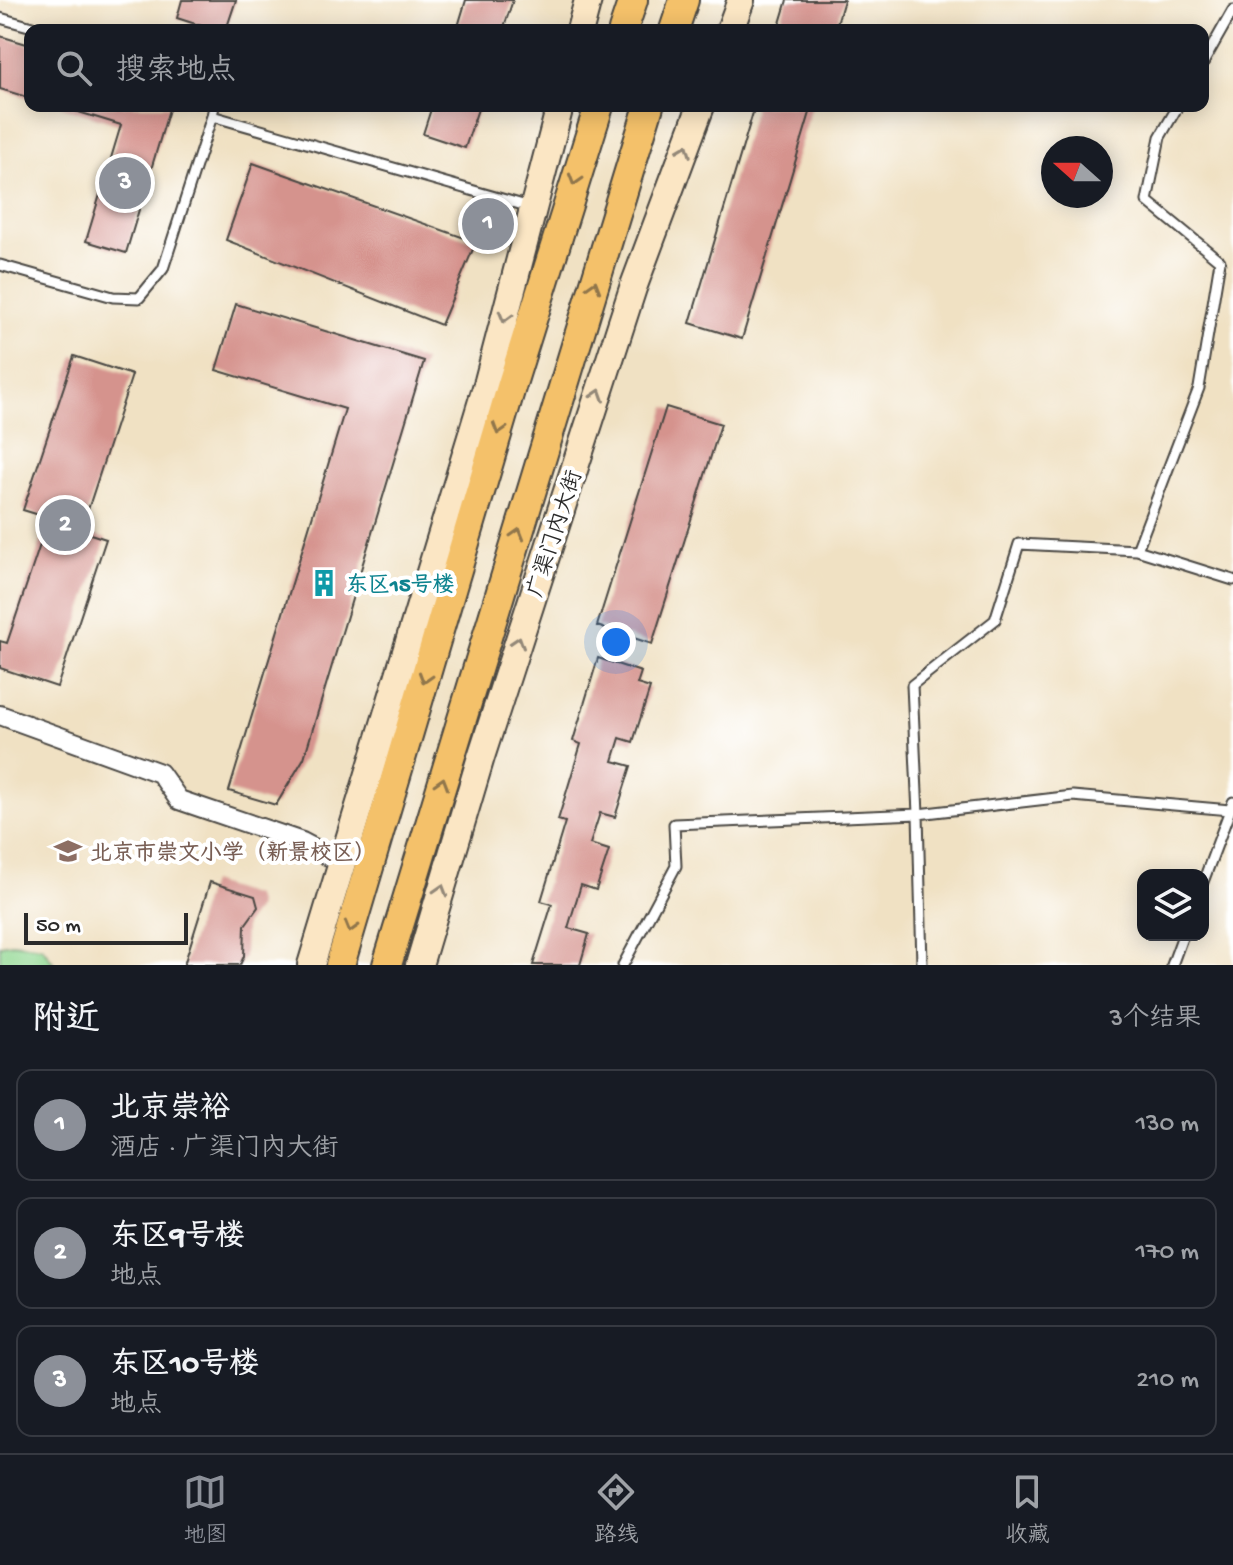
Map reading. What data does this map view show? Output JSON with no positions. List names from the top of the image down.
{
  "streets": {
    "main road": ["广渠门内大街"]
  },
  "places": {
    "building": ["东区15号楼"],
    "school or university": ["北京市崇文小学（新景校区）"]
  },
  "scale_bar": "50 m",
  "north": "left",
  "page": {
    "search": "搜索地点",
    "pins": ["3", "1", "2"],
    "scale": "50 m",
    "heading": ["附近", "3个结果"],
    "list": [
      {
        "mark": "1",
        "name": "北京崇裕",
        "note": "酒店 · 广渠门内大街",
        "value": "130 m"
      },
      {
        "mark": "2",
        "name": "东区9号楼",
        "note": "地点",
        "value": "170 m"
      },
      {
        "mark": "3",
        "name": "东区10号楼",
        "note": "地点",
        "value": "210 m"
      }
    ],
    "nav": ["地图", "路线", "收藏"]
  }
}
